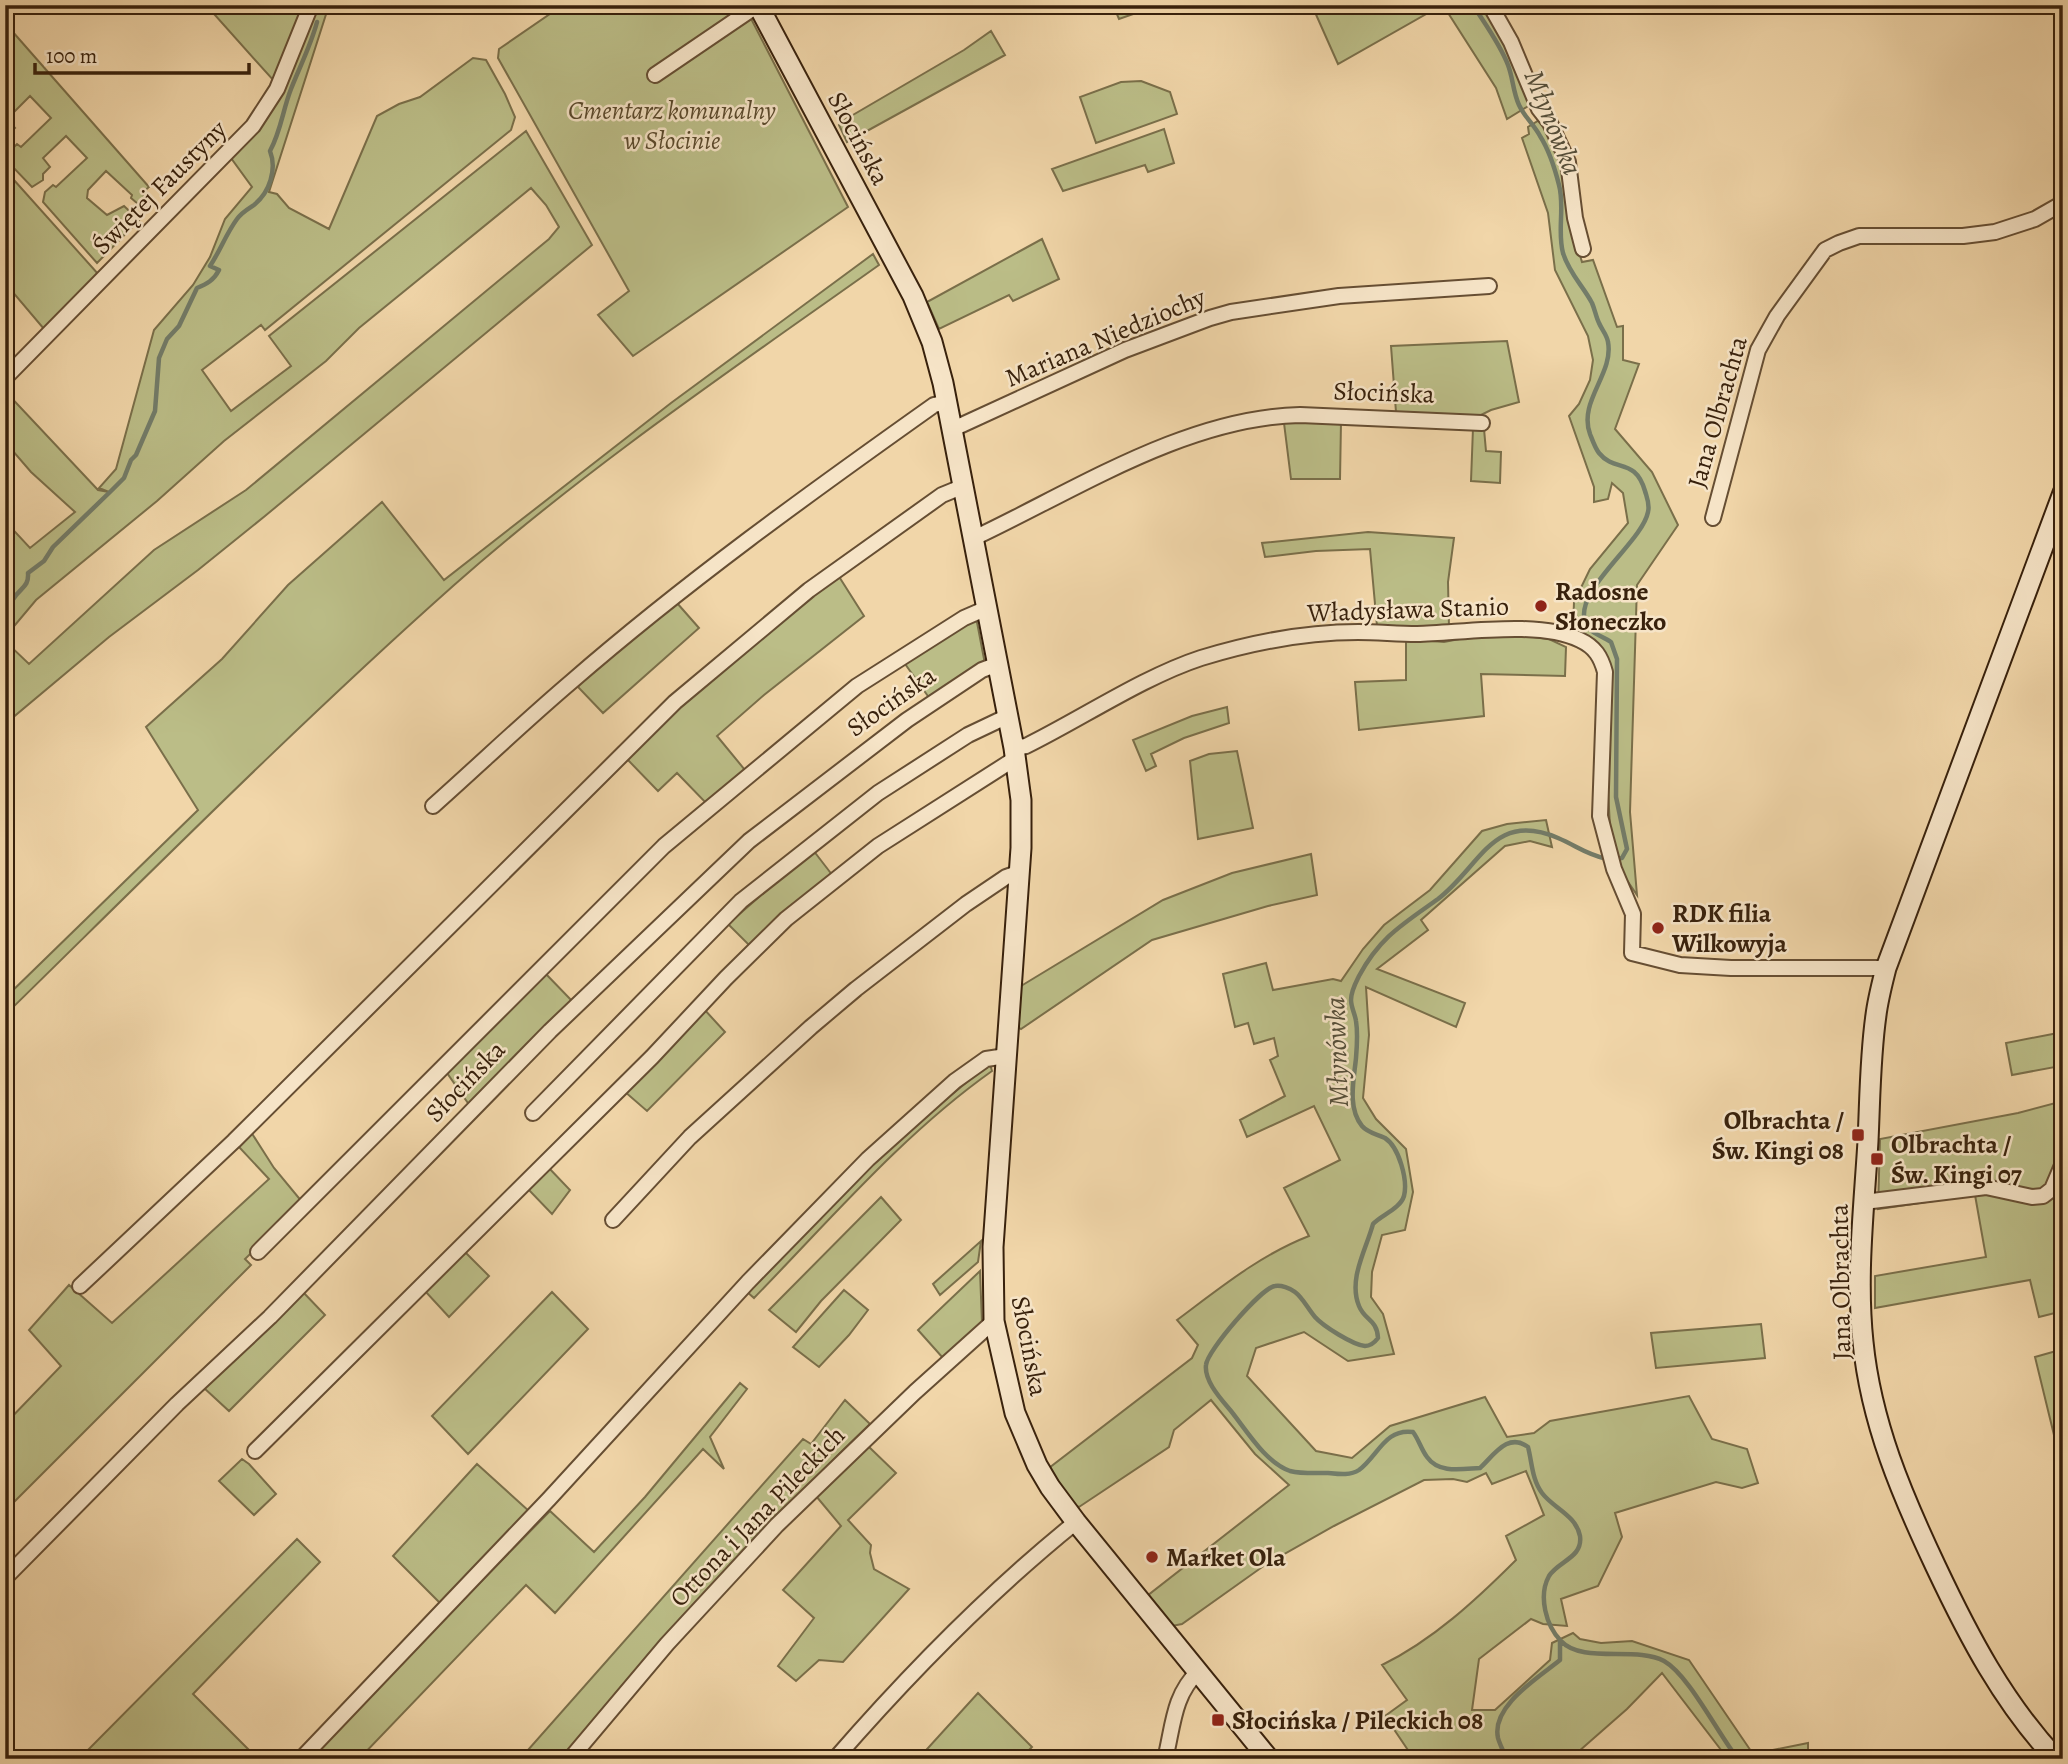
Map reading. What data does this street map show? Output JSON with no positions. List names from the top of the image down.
{
  "streets": {
    "street": [
      "Słocińska",
      "Świętej Faustyny",
      "Mariana Niedziochy",
      "Jana Olbrachta",
      "Władysława Stanio",
      "Ottona i Jana Pileckich"
    ]
  },
  "crossings": [
    ["Słocińska", "Mariana Niedziochy"],
    ["Słocińska", "Władysława Stanio"],
    ["Słocińska", "Ottona i Jana Pileckich"],
    ["Jana Olbrachta", "Władysława Stanio"]
  ],
  "water": ["Młynówka"],
  "parks": ["Cmentarz komunalny w Słocinie"],
  "places": {
    "other": ["Radosne Słoneczko", "RDK filia Wilkowyja", "Market Ola"],
    "transit": ["Olbrachta / Św. Kingi 08", "Olbrachta / Św. Kingi 07", "Słocińska / Pileckich 08"]
  },
  "scale_bar": "100 m"
}
